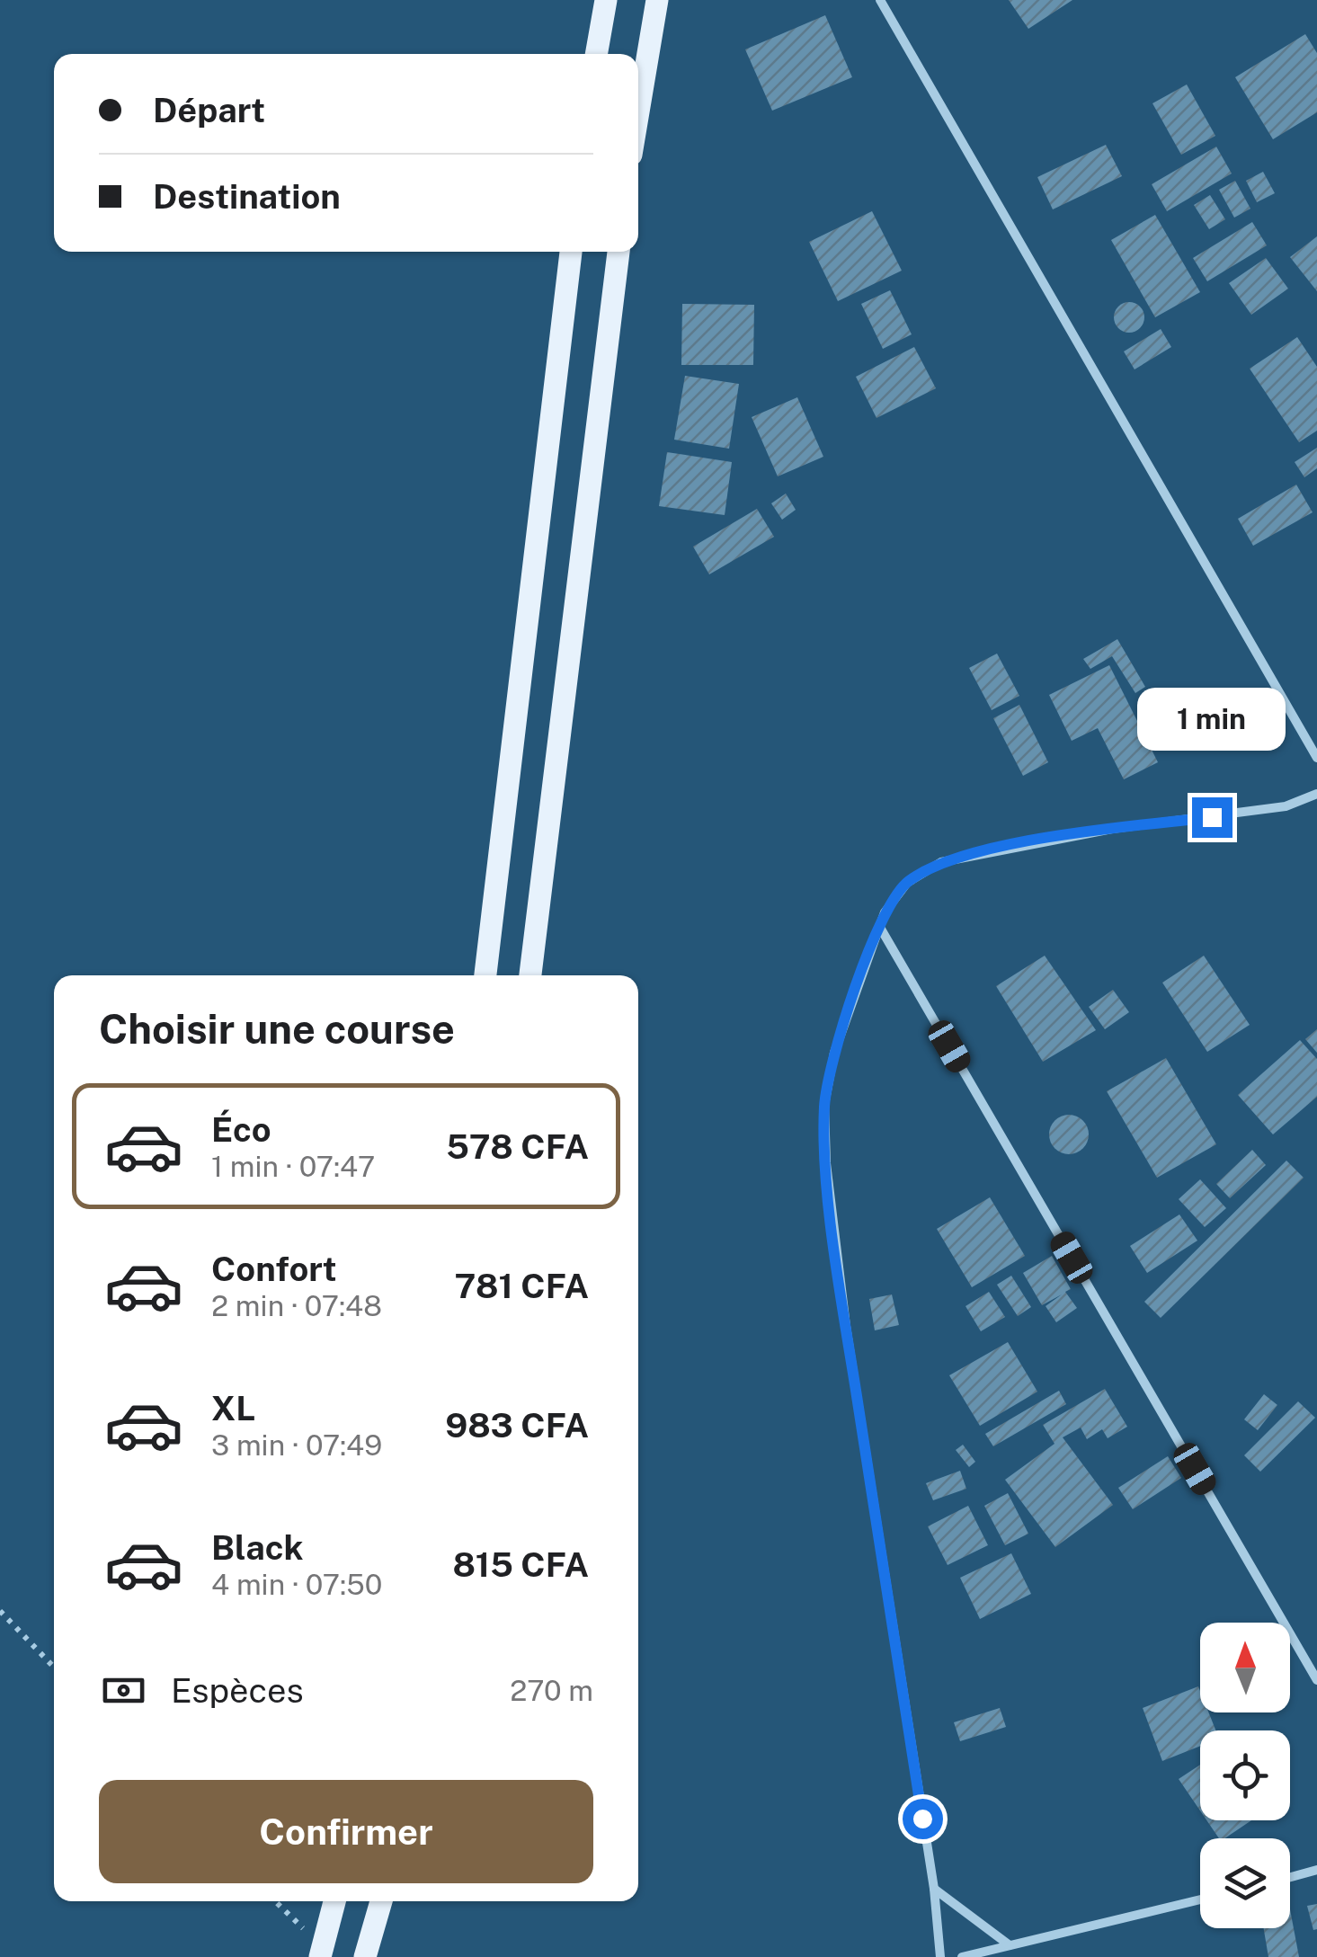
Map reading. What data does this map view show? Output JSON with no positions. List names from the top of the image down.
{
  "north": "top",
  "page": {
    "banner": ["Départ", "Destination"],
    "bubble": "1 min",
    "heading": "Choisir une course",
    "list": [
      {
        "name": "Éco",
        "note": "1 min · 07:47",
        "value": "578 CFA"
      },
      {
        "name": "Confort",
        "note": "2 min · 07:48",
        "value": "781 CFA"
      },
      {
        "name": "XL",
        "note": "3 min · 07:49",
        "value": "983 CFA"
      },
      {
        "name": "Black",
        "note": "4 min · 07:50",
        "value": "815 CFA"
      }
    ],
    "pay": ["Espèces", "270 m"],
    "buttons": "Confirmer"
  }
}
